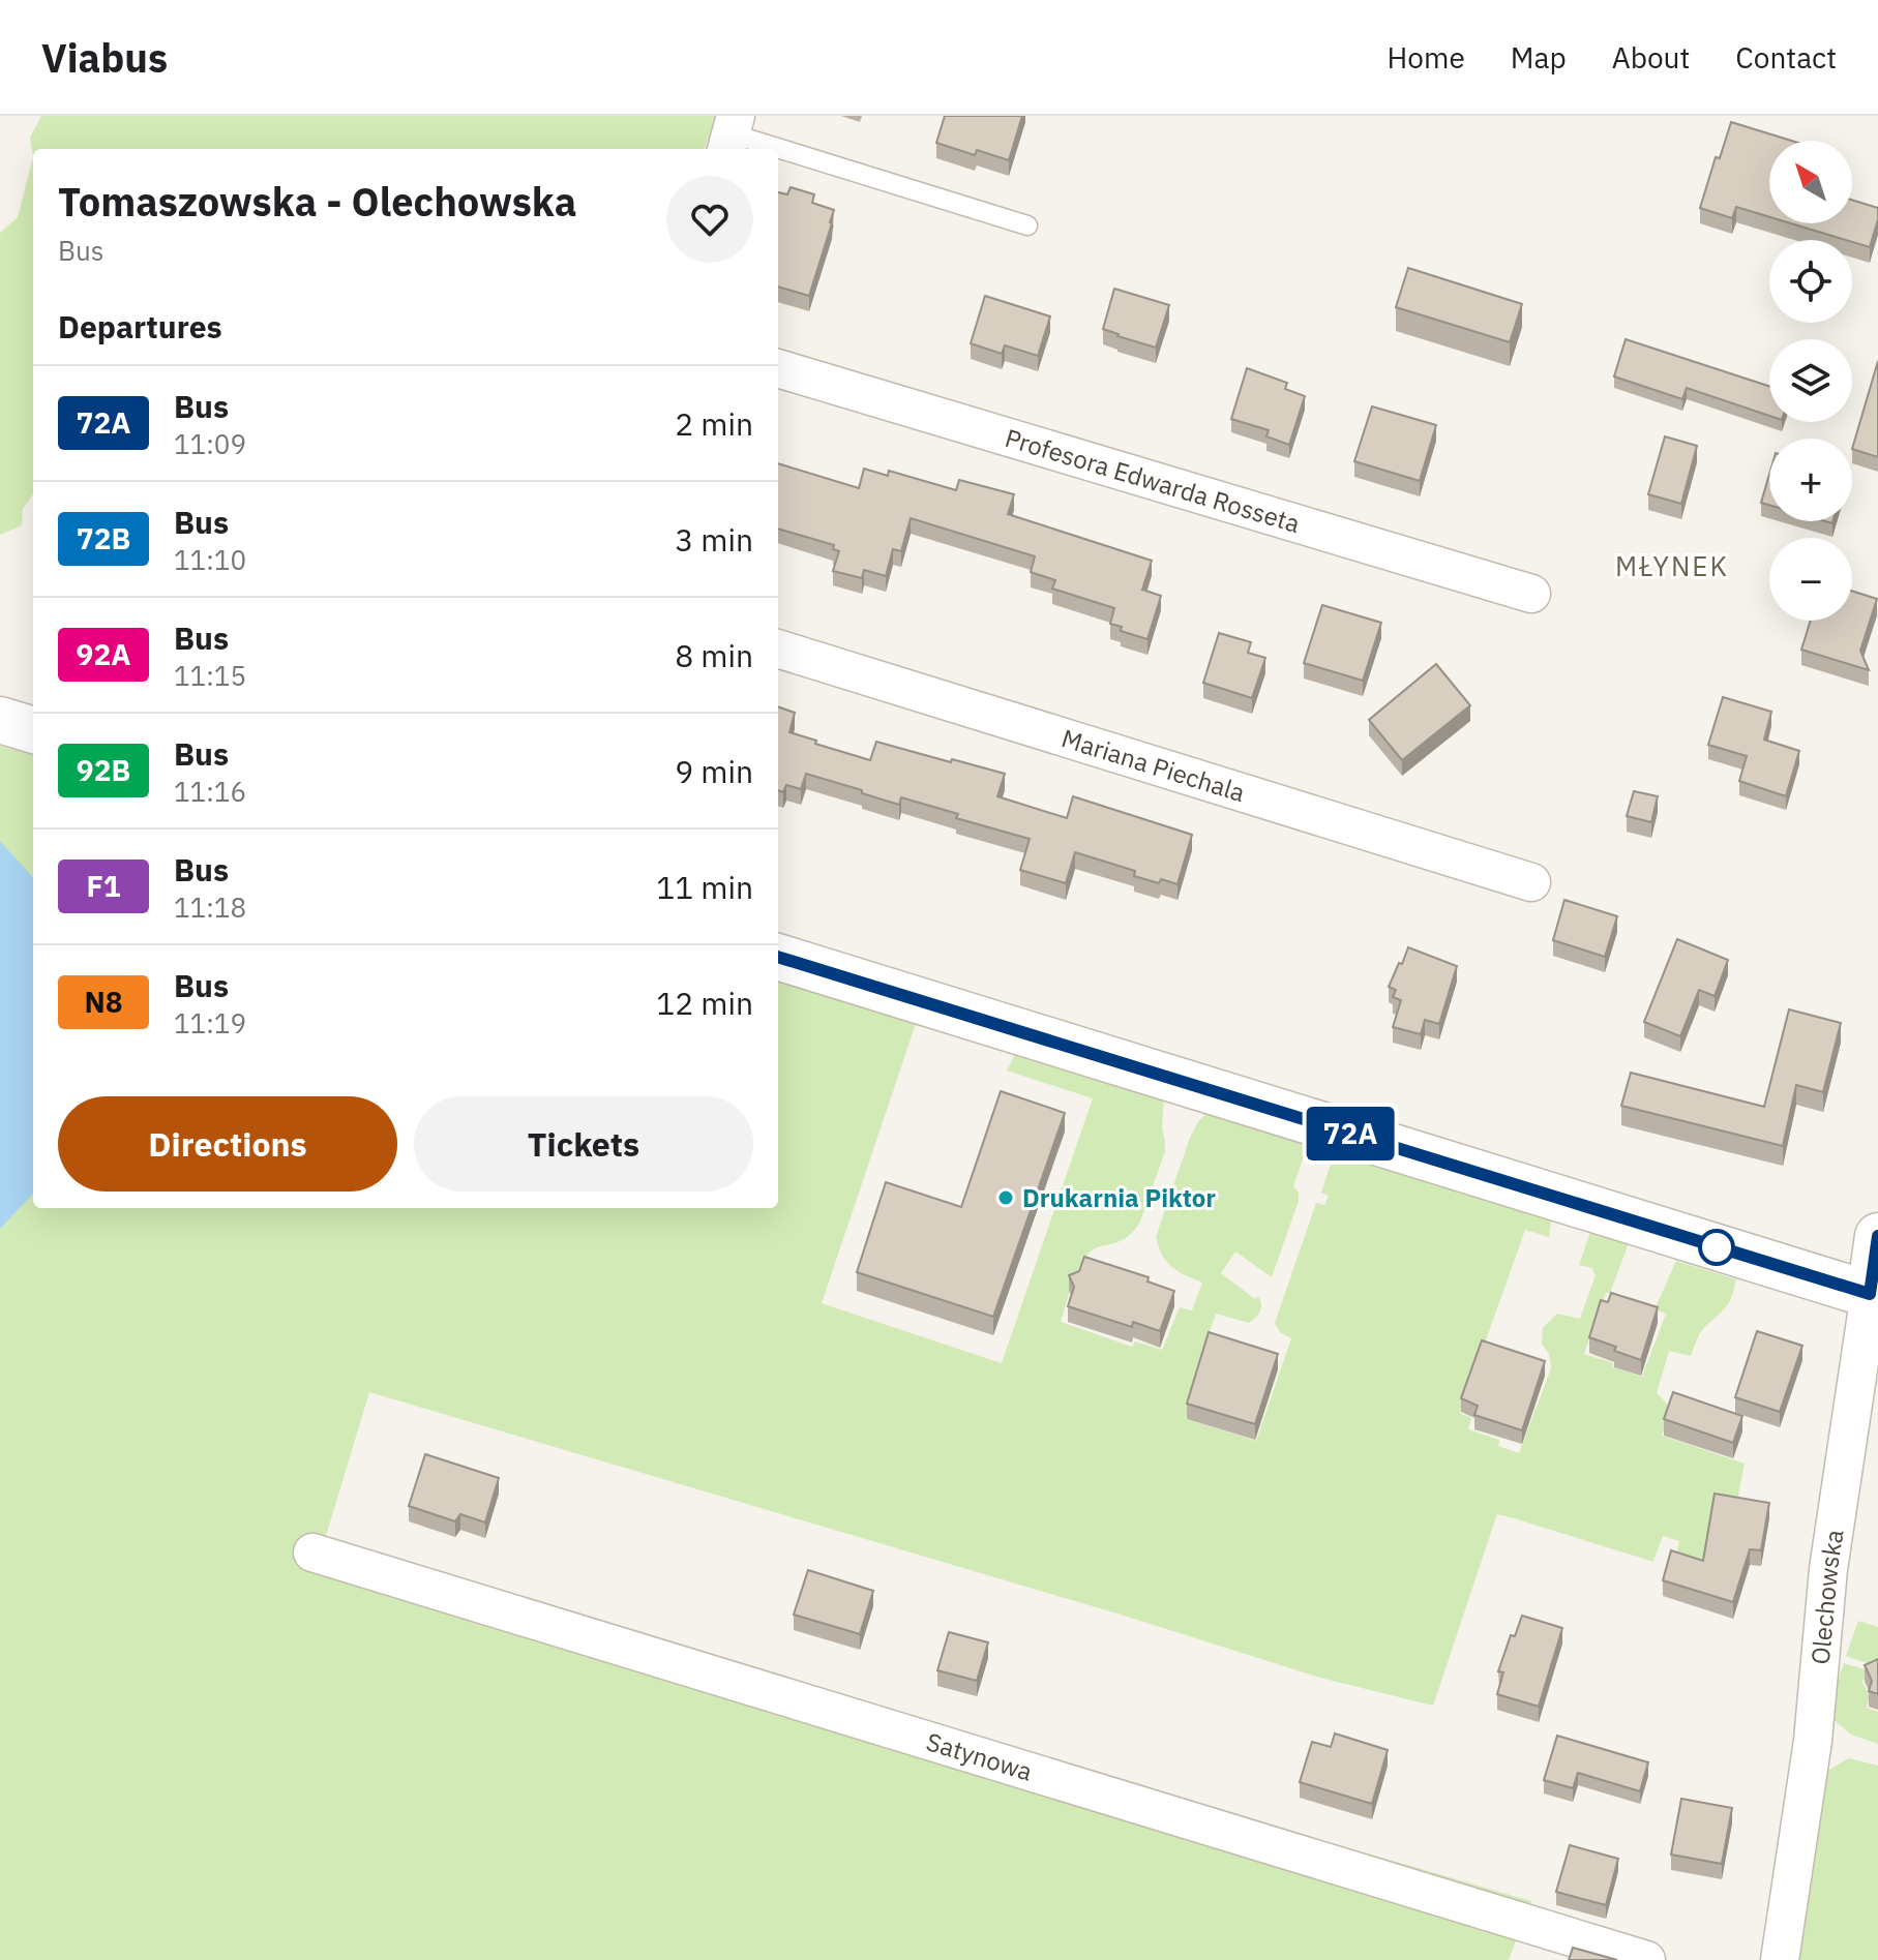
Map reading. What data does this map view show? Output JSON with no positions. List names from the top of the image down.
{
  "streets": {
    "street": [
      "Profesora Edwarda Rosseta",
      "Mariana Piechala",
      "Olechowska",
      "Satynowa"
    ]
  },
  "districts": ["MŁYNEK"],
  "places": ["Drukarnia Piktor"],
  "lines": ["bus line 72A"],
  "north": "top left",
  "page": {
    "header": "Viabus",
    "nav": [
      "Home",
      "Map",
      "About",
      "Contact"
    ],
    "on_map": "72A",
    "map_buttons": ["+", "−"],
    "heading": [
      ["Tomaszowska - Olechowska", "Bus"],
      "Departures"
    ],
    "list": [
      {
        "mark": "72A",
        "name": "Bus",
        "note": "11:09",
        "value": "2 min"
      },
      {
        "mark": "72B",
        "name": "Bus",
        "note": "11:10",
        "value": "3 min"
      },
      {
        "mark": "92A",
        "name": "Bus",
        "note": "11:15",
        "value": "8 min"
      },
      {
        "mark": "92B",
        "name": "Bus",
        "note": "11:16",
        "value": "9 min"
      },
      {
        "mark": "F1",
        "name": "Bus",
        "note": "11:18",
        "value": "11 min"
      },
      {
        "mark": "N8",
        "name": "Bus",
        "note": "11:19",
        "value": "12 min"
      }
    ],
    "buttons": ["Directions", "Tickets"]
  }
}
